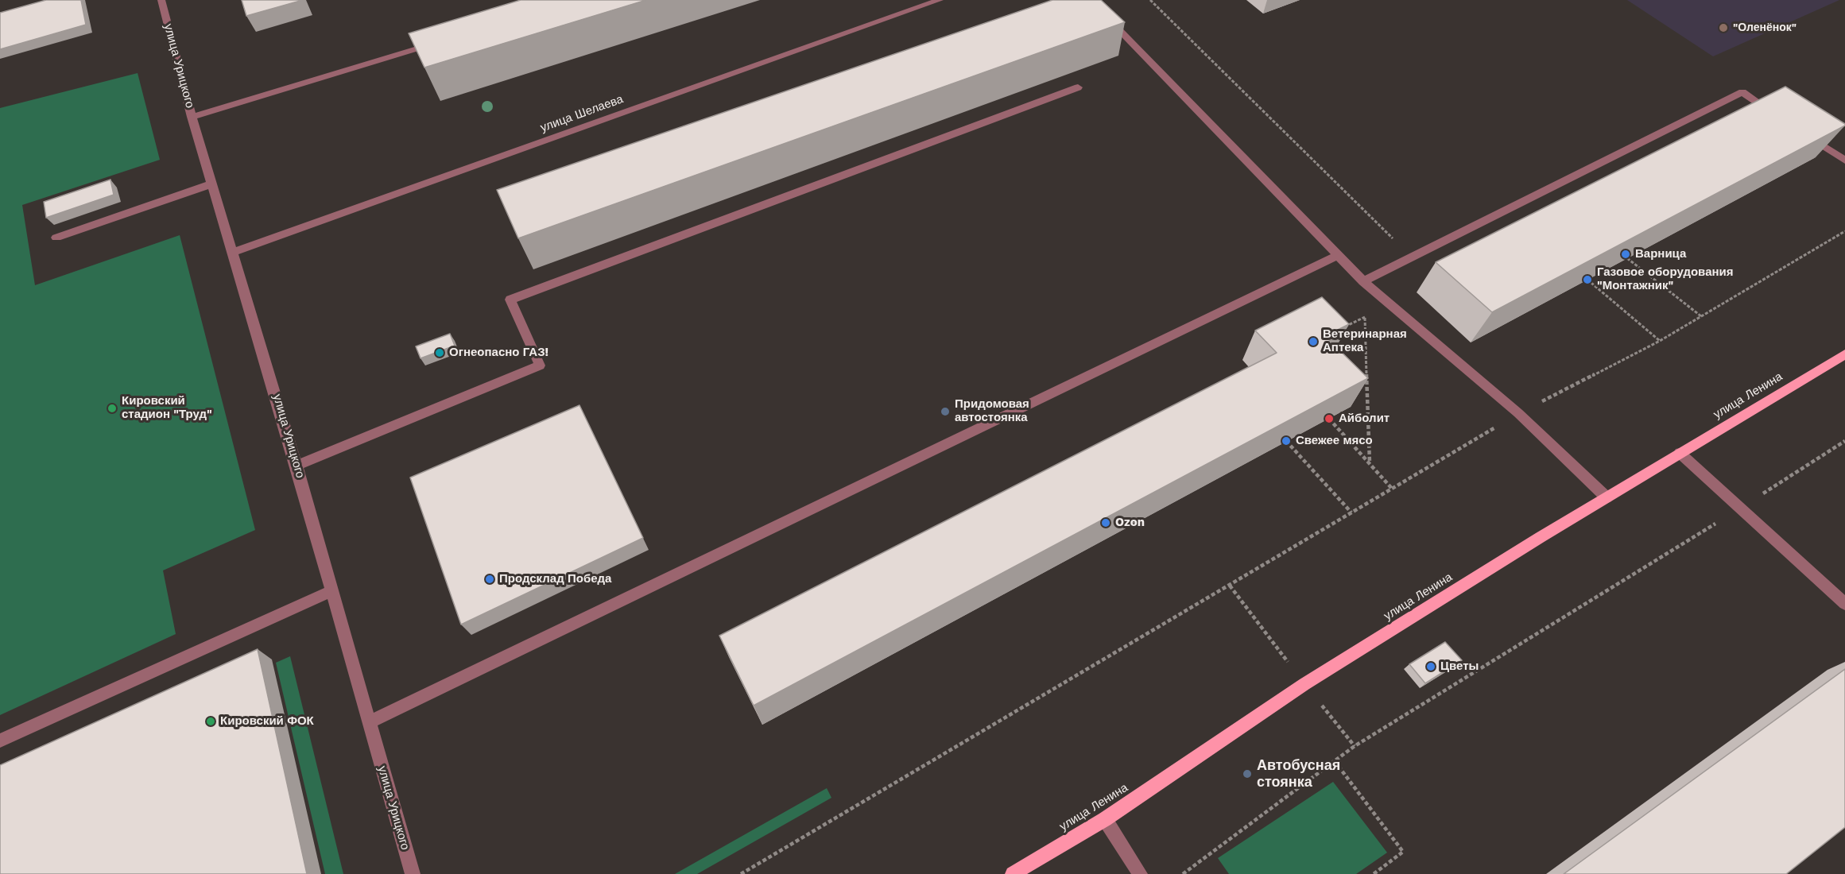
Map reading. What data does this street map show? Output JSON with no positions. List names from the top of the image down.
{
  "streets": {
    "main road": ["улица Ленина"],
    "street": ["улица Урицкого", "улица Шелаева"]
  },
  "crossings": [
    ["улица Урицкого", "улица Шелаева"]
  ],
  "places": [
    "\"Оленёнок\"",
    "Варница",
    "Газовое оборудования \"Монтажник\"",
    "Ветеринарная Аптека",
    "Огнеопасно ГАЗ!",
    "Кировский стадион \"Труд\"",
    "Придомовая автостоянка",
    "Айболит",
    "Свежее мясо",
    "Ozon",
    "Продсклад Победа",
    "Цветы",
    "Кировский ФОК",
    "Автобусная стоянка"
  ]
}
